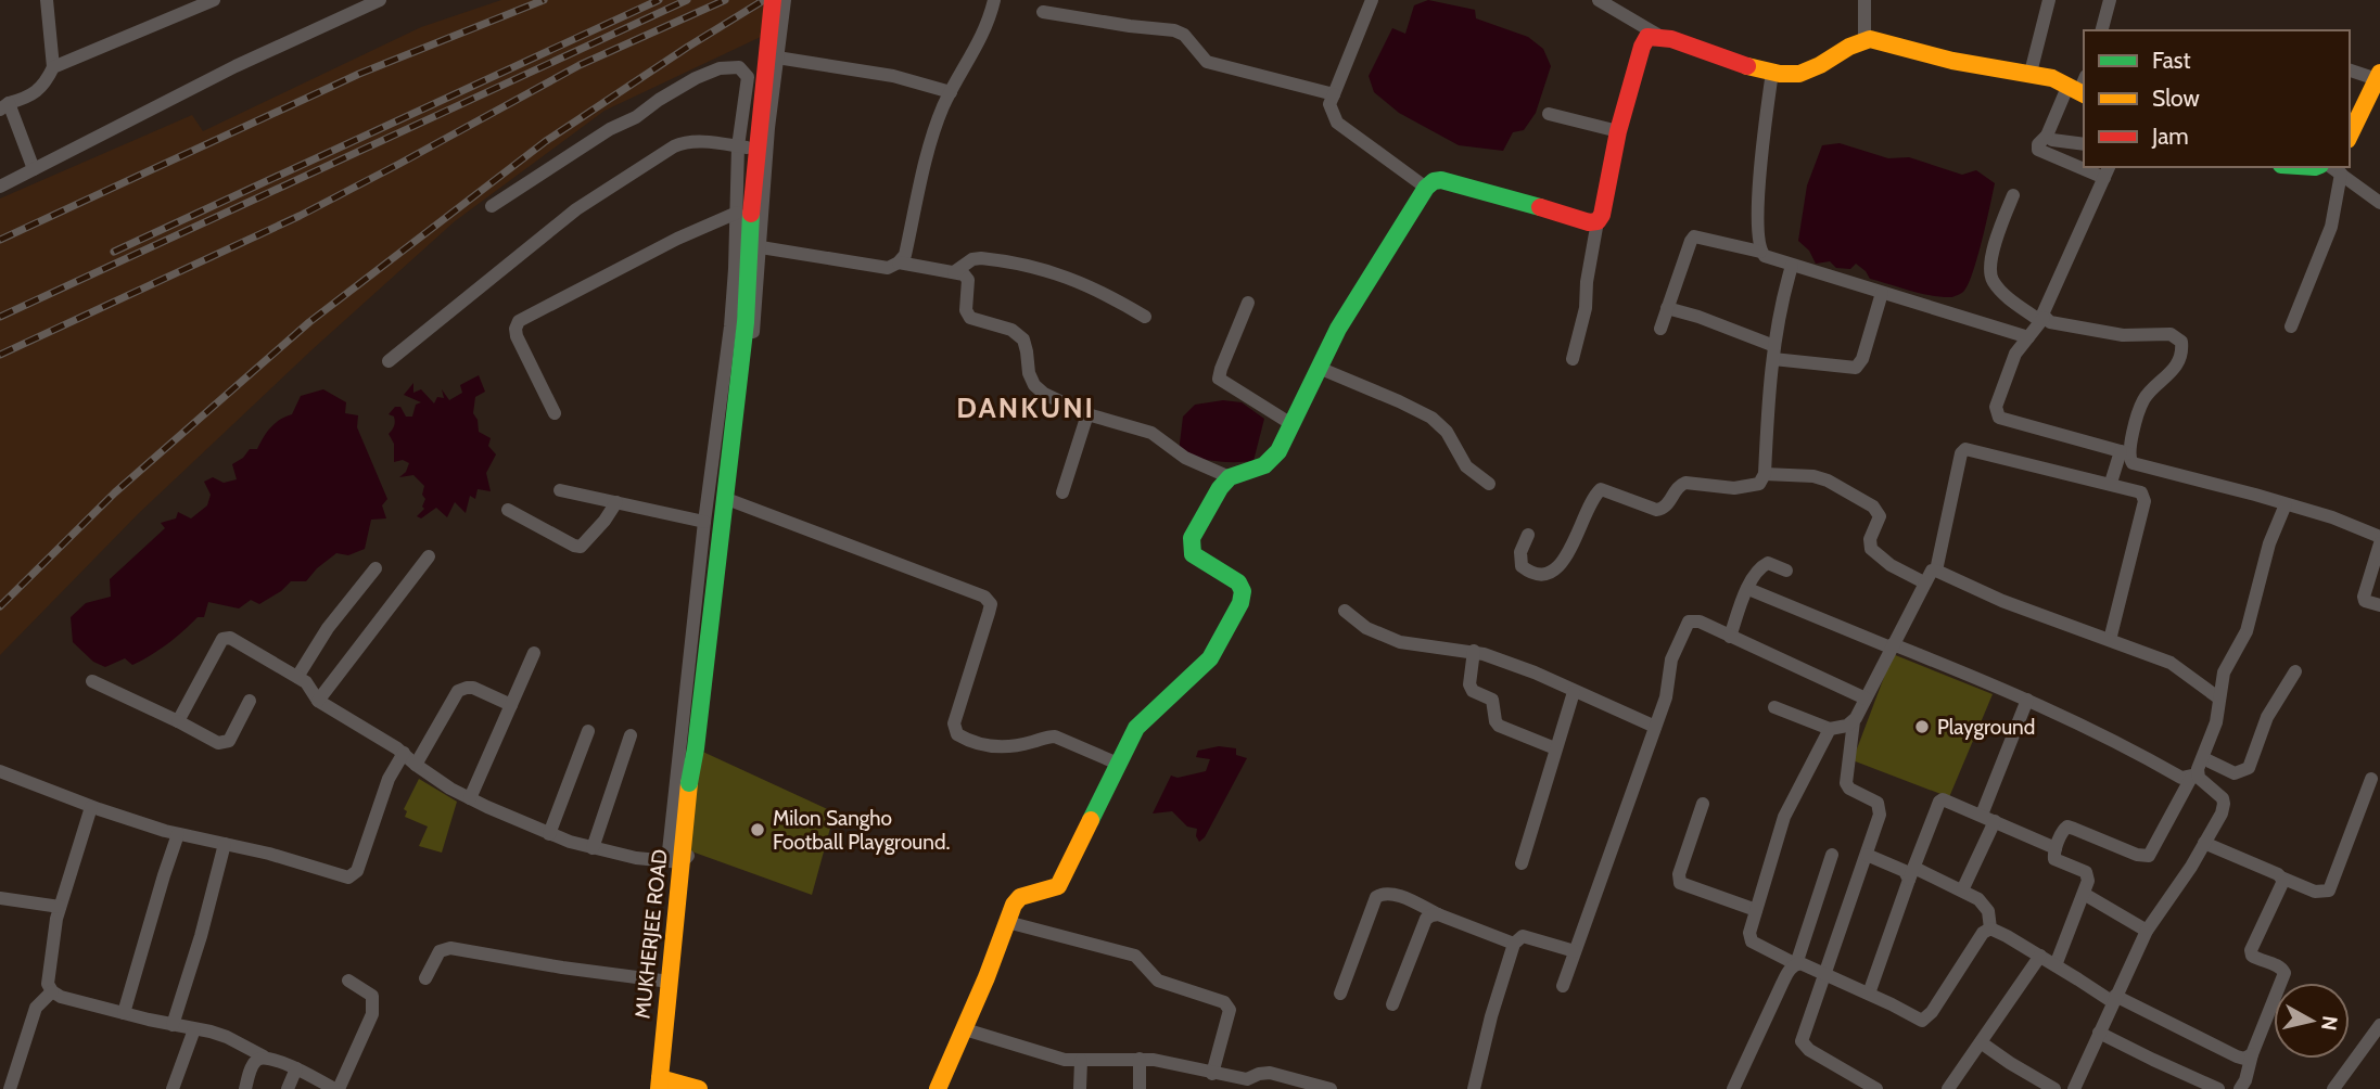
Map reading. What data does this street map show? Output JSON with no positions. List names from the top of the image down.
{
  "streets": {
    "street": ["MUKHERJEE ROAD"]
  },
  "districts": ["DANKUNI"],
  "places": ["Playground", "Milon Sangho Football Playground."],
  "legend": ["Fast", "Slow", "Jam"],
  "north": "right"
}
